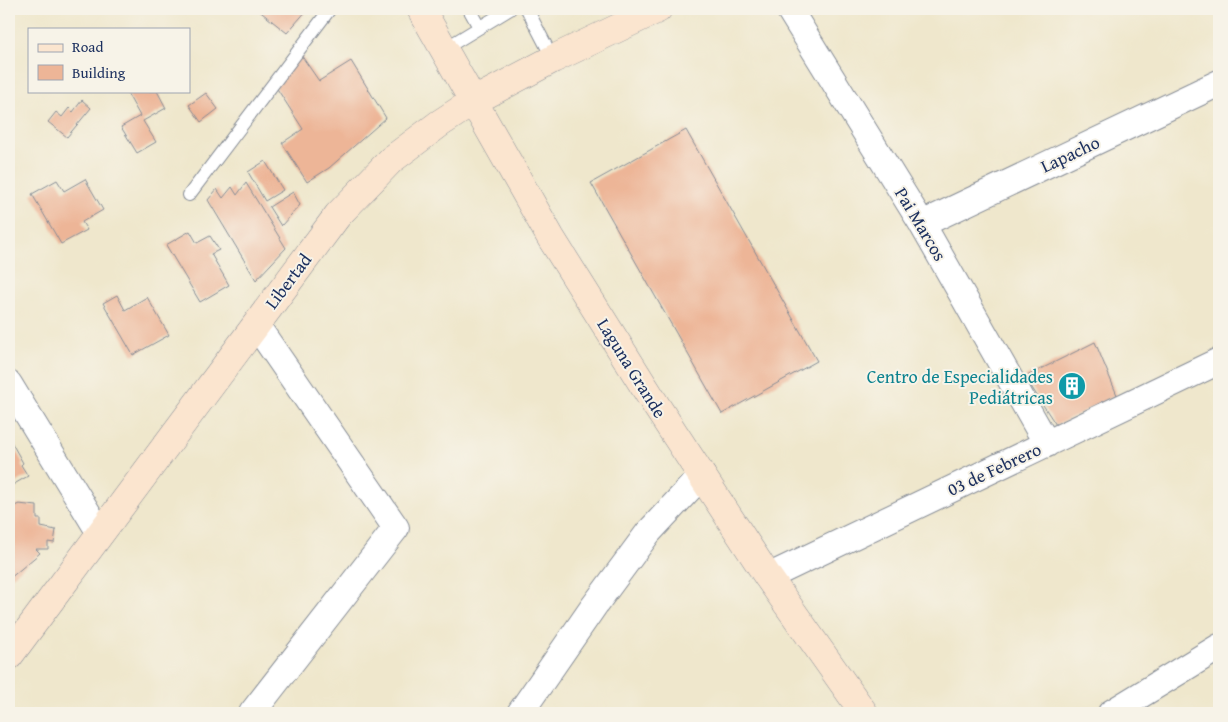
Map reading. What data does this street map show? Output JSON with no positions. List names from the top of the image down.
{
  "streets": {
    "main road": ["Libertad", "Laguna Grande"],
    "street": ["Lapacho", "Pai Marcos", "03 de Febrero"]
  },
  "crossings": [
    ["Lapacho", "Pai Marcos"],
    ["Pai Marcos", "03 de Febrero"],
    ["Libertad", "Laguna Grande"],
    ["Laguna Grande", "03 de Febrero"]
  ],
  "places": {
    "building": ["Centro de Especialidades Pediátricas"]
  },
  "legend": ["Road", "Building"]
}
